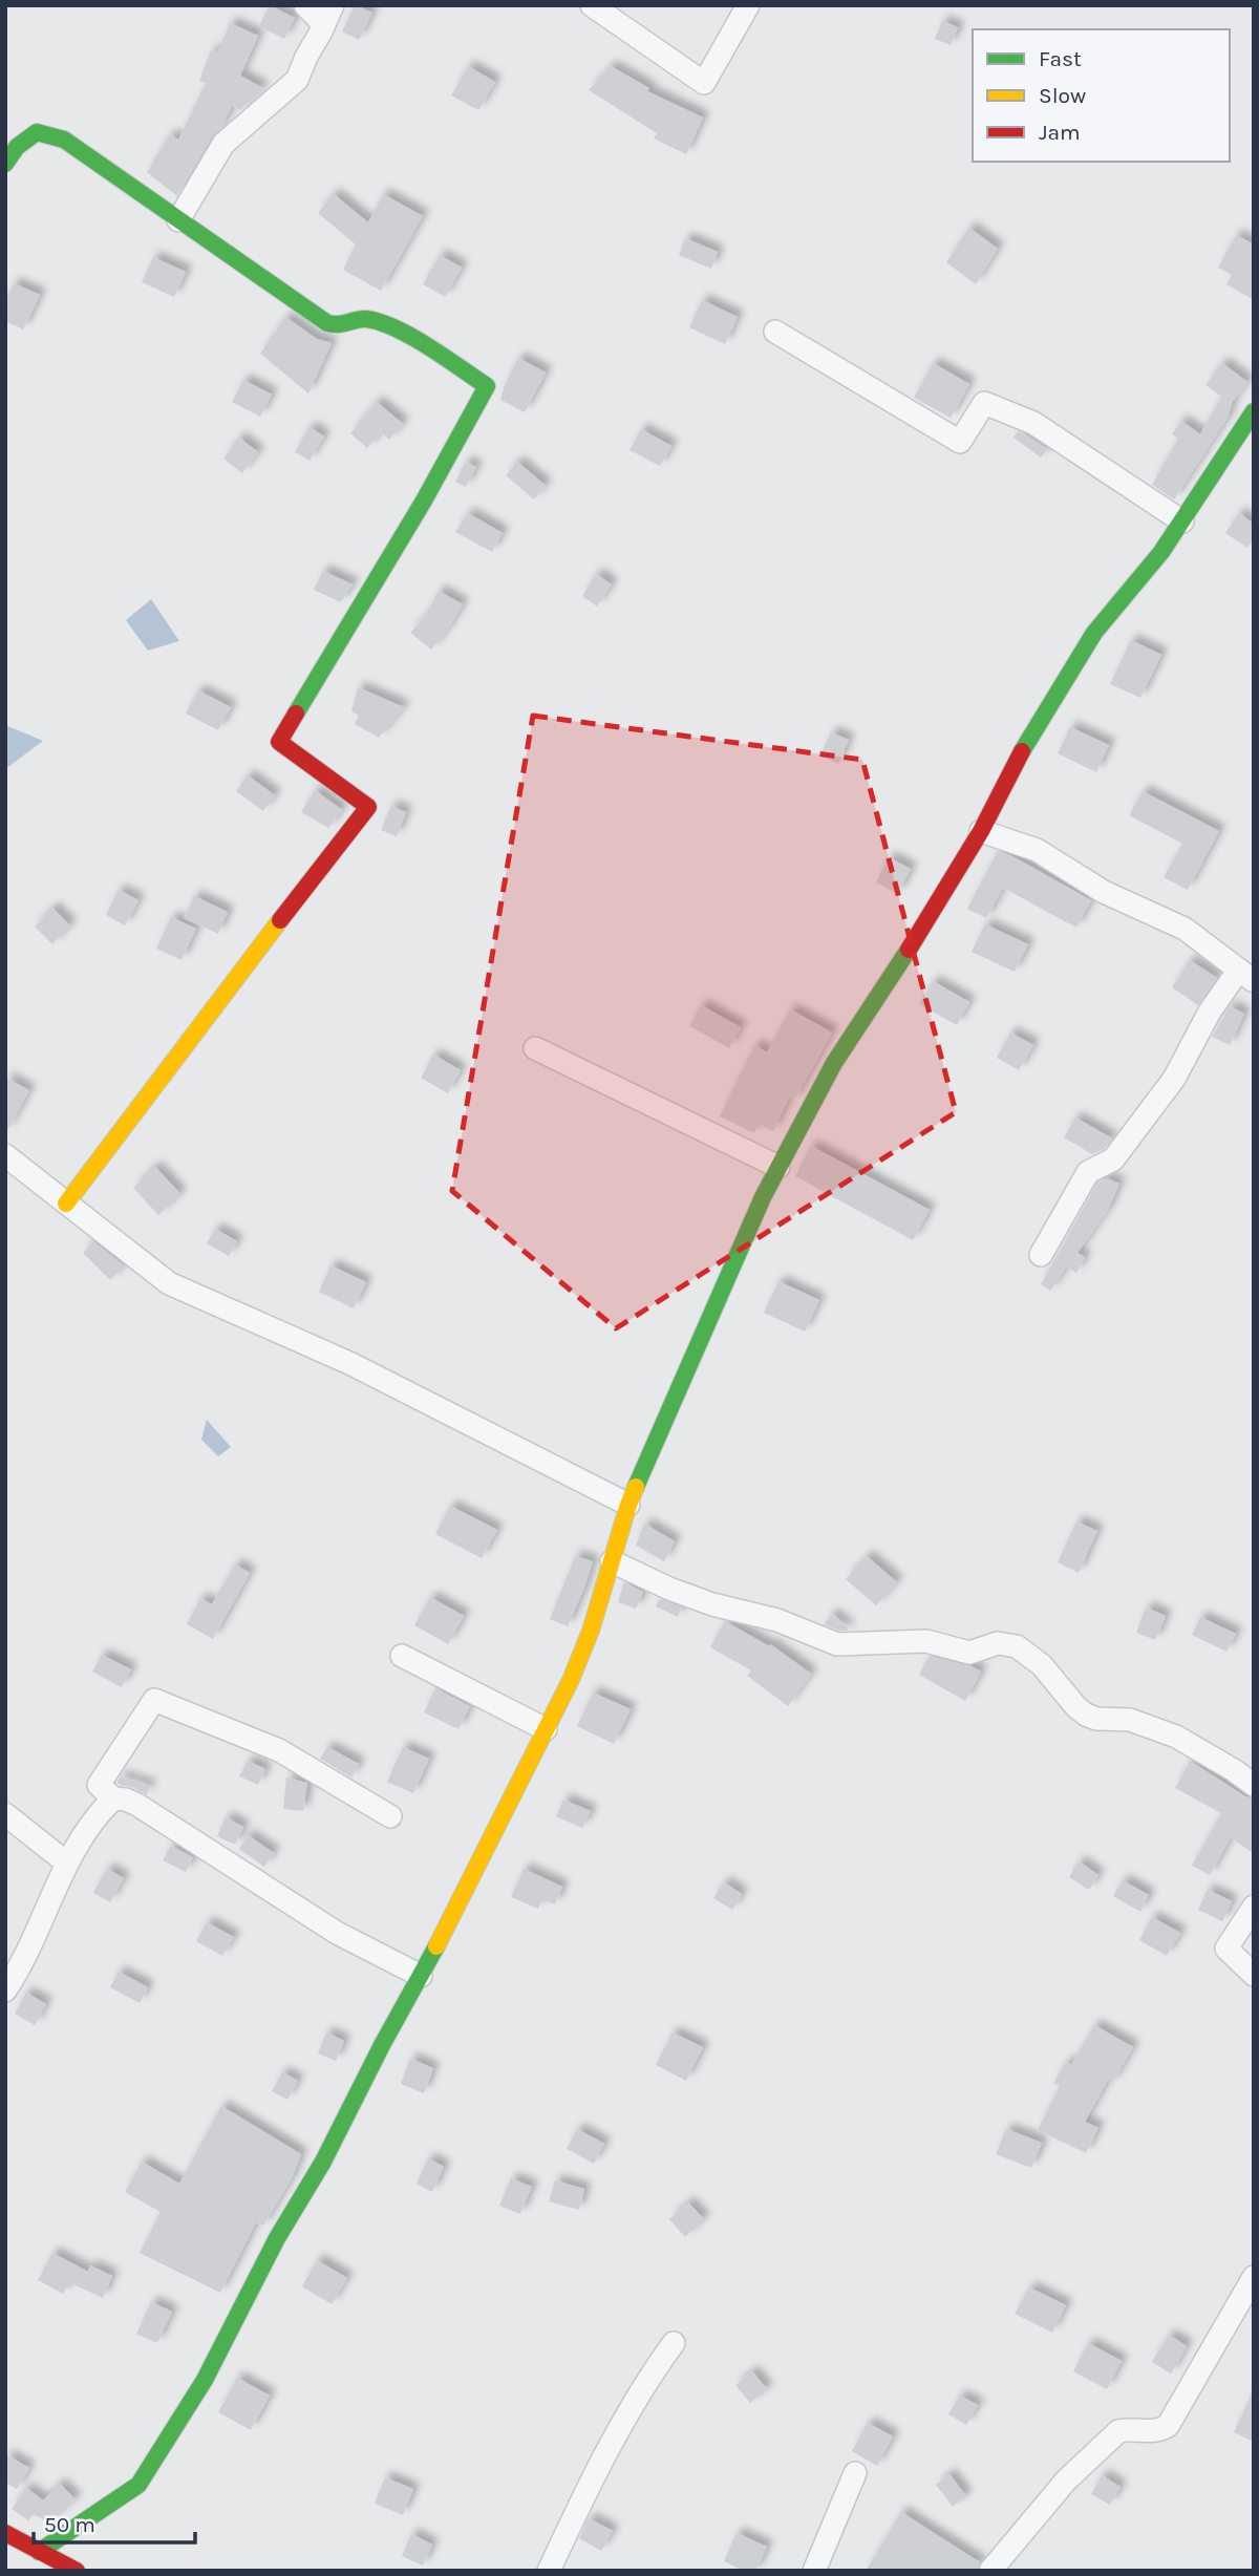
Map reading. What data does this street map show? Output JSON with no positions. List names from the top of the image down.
{
  "legend": ["Fast", "Slow", "Jam"],
  "scale_bar": "50 m"
}
